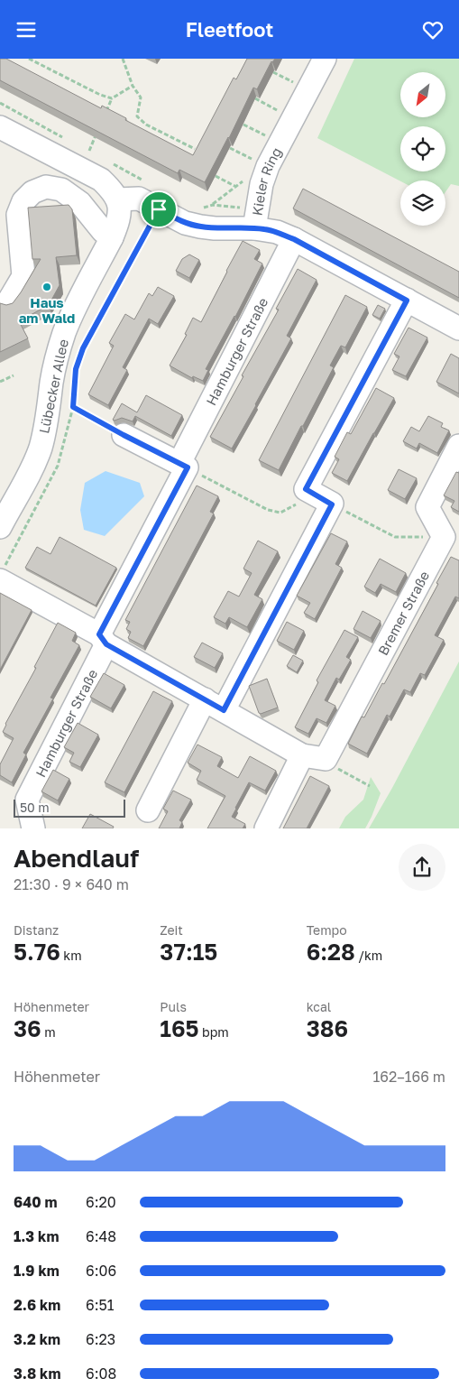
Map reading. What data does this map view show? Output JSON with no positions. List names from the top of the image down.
{
  "streets": {
    "street": [
      "Kieler Ring",
      "Hamburger Straße",
      "Lübecker Allee",
      "Bremer Straße"
    ]
  },
  "crossings": [
    ["Kieler Ring", "Lübecker Allee"]
  ],
  "places": ["Haus am Wald"],
  "scale_bar": "50 m",
  "north": "bottom left",
  "page": {
    "header": "Fleetfoot",
    "scale": "50 m",
    "heading": ["Abendlauf", "21:30 · 9 × 640 m"],
    "stats": [
      ["Distanz", "5.76 km"],
      ["Zeit", "37:15"],
      ["Tempo", "6:28 /km"],
      ["Höhenmeter", "36 m"],
      ["Puls", "165 bpm"],
      ["kcal", "386"]
    ],
    "chart": ["Höhenmeter", "162–166 m"],
    "list": [
      {
        "name": "640 m",
        "note": "6:20"
      },
      {
        "name": "1.3 km",
        "note": "6:48"
      },
      {
        "name": "1.9 km",
        "note": "6:06"
      },
      {
        "name": "2.6 km",
        "note": "6:51"
      },
      {
        "name": "3.2 km",
        "note": "6:23"
      },
      {
        "name": "3.8 km",
        "note": "6:08"
      }
    ]
  }
}
